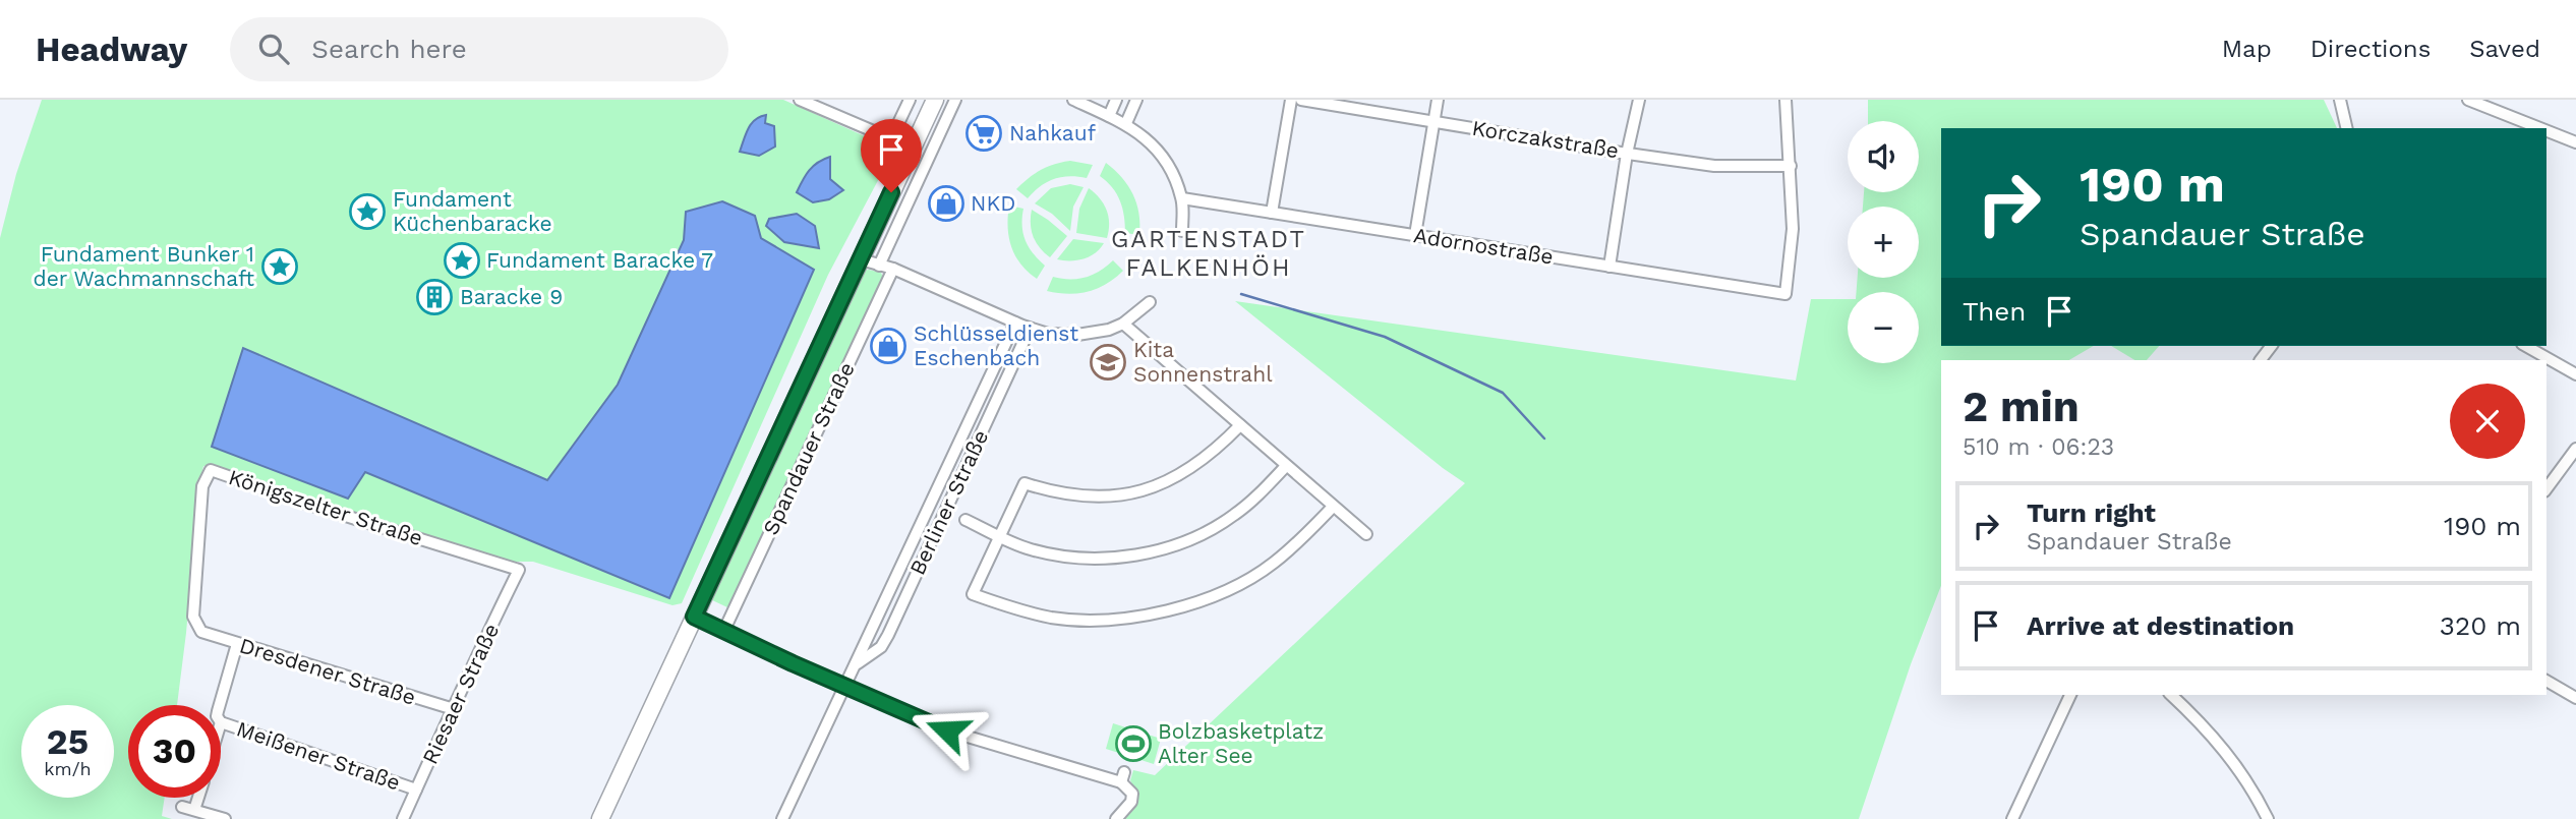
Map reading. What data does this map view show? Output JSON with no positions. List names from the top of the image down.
{
  "streets": {
    "main road": ["Spandauer Straße"],
    "street": [
      "Korczakstraße",
      "Adornostraße",
      "Berliner Straße",
      "Königszelter Straße",
      "Dresdener Straße",
      "Riesaer Straße",
      "Meißener Straße"
    ]
  },
  "crossings": [
    ["Korczakstraße", "Adornostraße"],
    ["Königszelter Straße", "Dresdener Straße"],
    ["Königszelter Straße", "Riesaer Straße"],
    ["Dresdener Straße", "Riesaer Straße"],
    ["Dresdener Straße", "Meißener Straße"],
    ["Riesaer Straße", "Meißener Straße"]
  ],
  "districts": ["GARTENSTADT FALKENHÖH"],
  "places": {
    "supermarket": ["Nahkauf"],
    "shop": ["NKD", "Schlüsseldienst Eschenbach"],
    "place": ["Fundament Küchenbaracke", "Fundament Baracke 7", "Fundament Bunker 1 der Wachmannschaft"],
    "building": ["Baracke 9"],
    "school or university": ["Kita Sonnenstrahl"],
    "sports": ["Bolzbasketplatz Alter See"]
  },
  "page": {
    "header": "Headway",
    "search": "Search here",
    "nav": ["Map", "Directions", "Saved"],
    "map_buttons": ["+", "−"],
    "turn": ["190 m", "Spandauer Straße"],
    "then": "Then",
    "heading": ["2 min", "510 m · 06:23"],
    "list": [
      {
        "name": "Turn right",
        "note": "Spandauer Straße",
        "value": "190 m"
      },
      {
        "name": "Arrive at destination",
        "value": "320 m"
      }
    ],
    "speed": "25 km/h",
    "limit": "30"
  }
}
